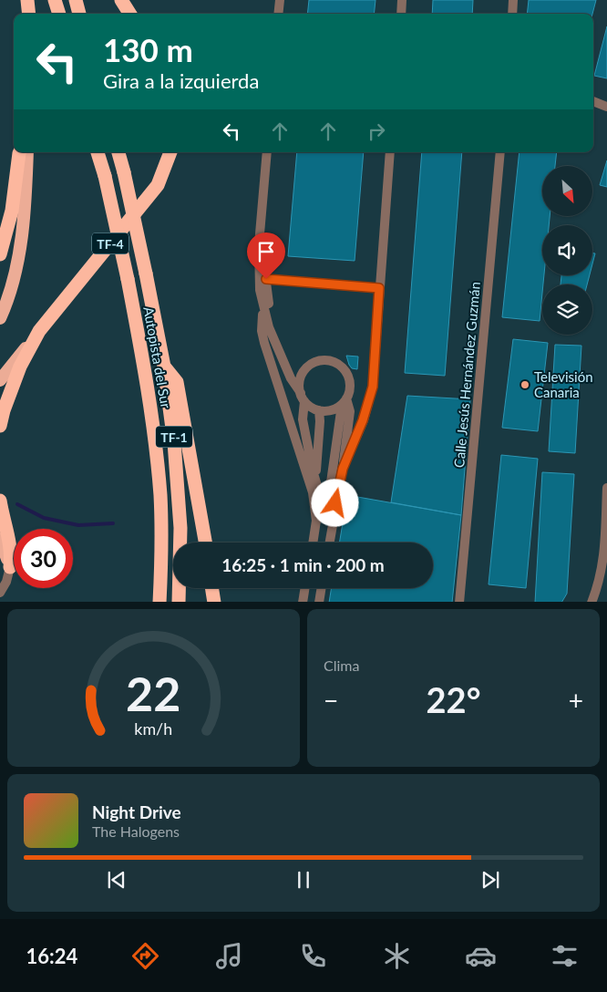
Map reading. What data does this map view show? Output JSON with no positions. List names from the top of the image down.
{
  "streets": {
    "highway": ["TF-4", "Autopista del Sur", "TF-1"],
    "street": ["Calle Jesús Hernández Guzmán"]
  },
  "places": ["Televisión Canaria"],
  "north": "bottom right",
  "page": {
    "turn": ["130 m", "Gira a la izquierda"],
    "limit": "30",
    "trip": "16:25 · 1 min · 200 m",
    "tile": "Clima",
    "heat": ["−", "22°", "+"],
    "song": ["Night Drive", "The Halogens"],
    "tabs": "16:24",
    "gauge": ["22", "km/h"]
  }
}
